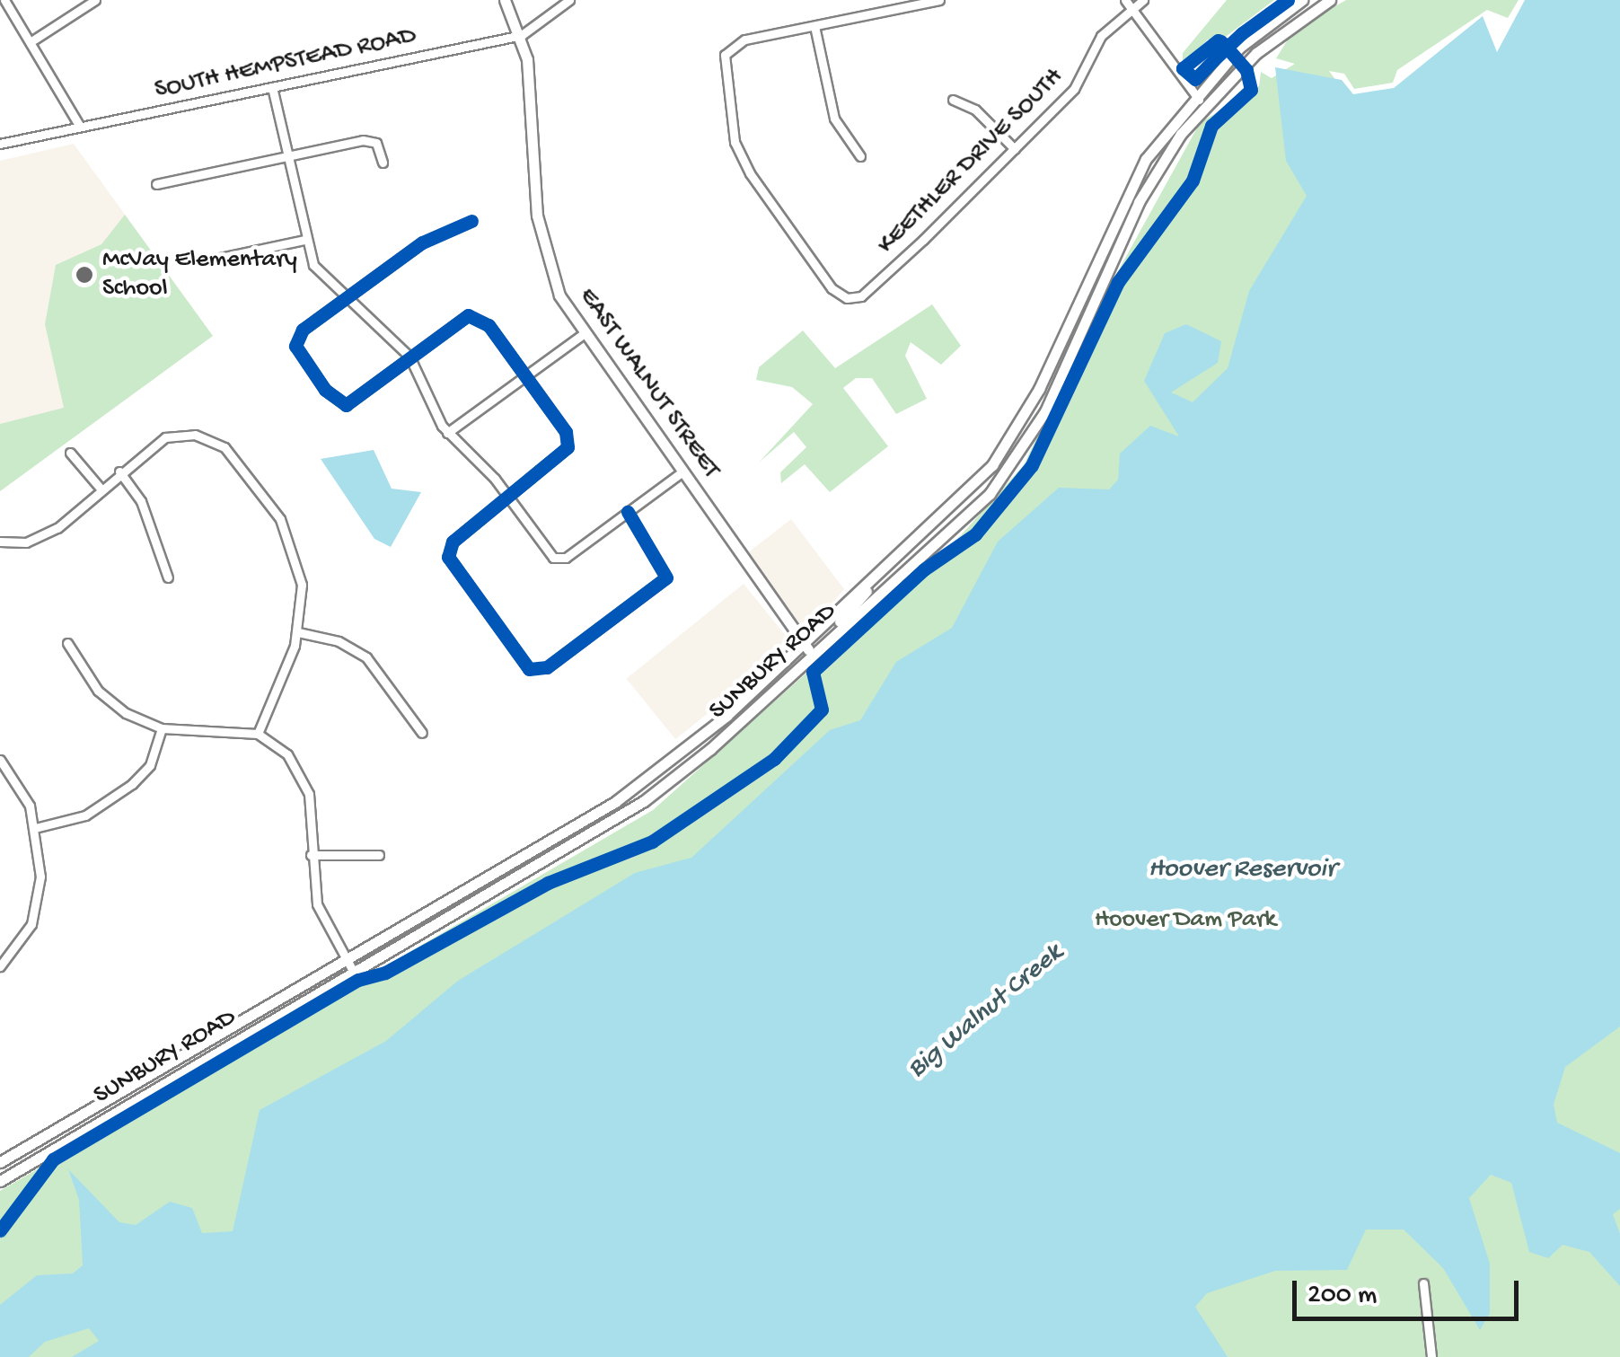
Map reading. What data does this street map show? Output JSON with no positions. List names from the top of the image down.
{
  "streets": {
    "main road": ["EAST WALNUT STREET", "SUNBURY ROAD"],
    "street": ["SOUTH HEMPSTEAD ROAD", "KEETHLER DRIVE SOUTH"]
  },
  "crossings": [
    ["SOUTH HEMPSTEAD ROAD", "EAST WALNUT STREET"],
    ["EAST WALNUT STREET", "SUNBURY ROAD"]
  ],
  "water": ["Hoover Reservoir", "Big Walnut Creek"],
  "parks": ["Hoover Dam Park"],
  "places": ["McVay Elementary School"],
  "scale_bar": "200 m"
}
